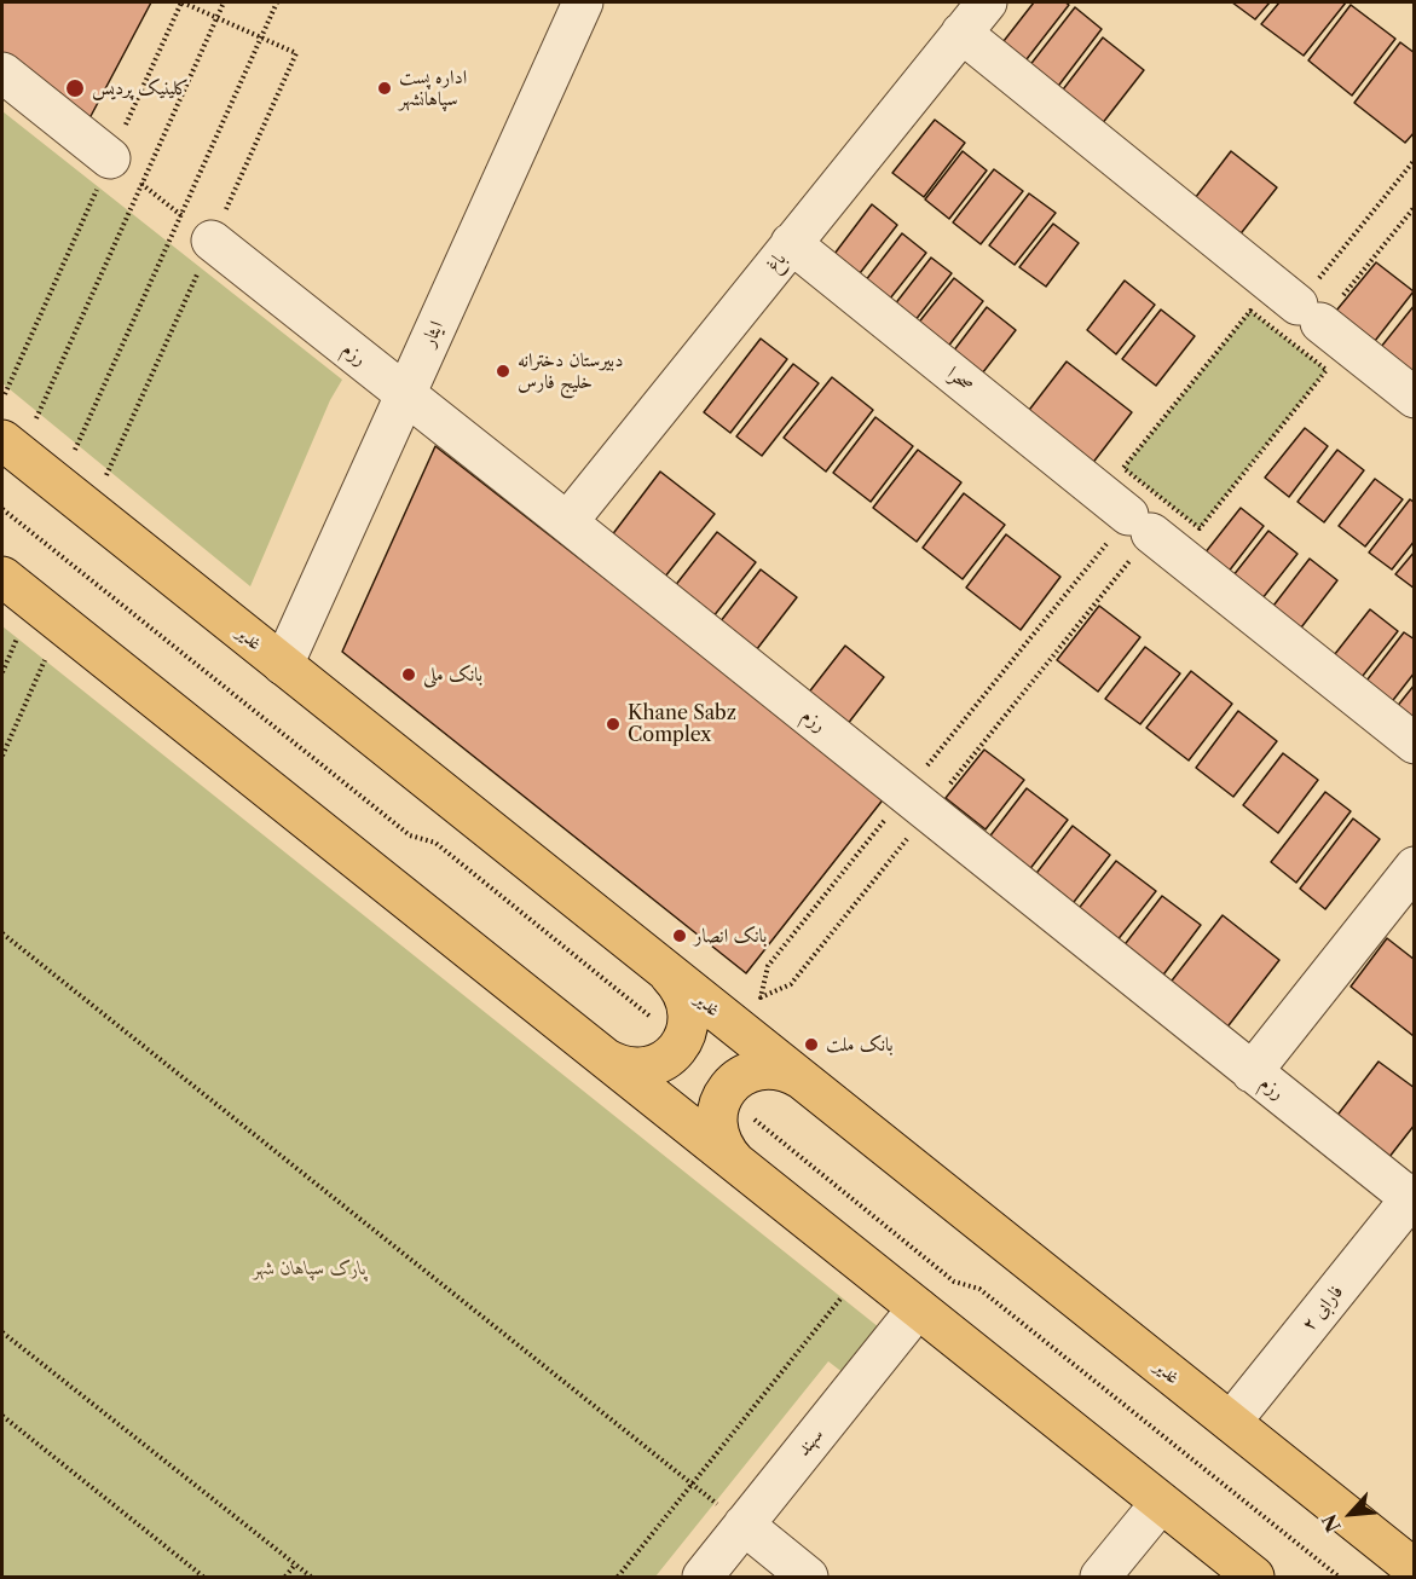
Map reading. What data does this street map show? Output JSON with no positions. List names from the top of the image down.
{
  "streets": {
    "main road": ["غدیر"],
    "street": [
      "باغ",
      "ایثار",
      "رزم",
      "صحرا",
      "فارابی ۲",
      "سهند"
    ]
  },
  "crossings": [
    ["باغ", "رزم"],
    ["باغ", "صحرا"],
    ["ایثار", "رزم"],
    ["ایثار", "غدیر"],
    ["رزم", "فارابی ۲"],
    ["غدیر", "فارابی ۲"]
  ],
  "parks": ["پارک سپاهان شهر"],
  "places": [
    "کلینیک پردیس",
    "اداره پست سپاهانشهر",
    "دبیرستان دخترانه خلیج فارس",
    "بانک ملی",
    "Khane Sabz Complex",
    "بانک انصار",
    "بانک ملت"
  ],
  "north": "bottom left"
}
